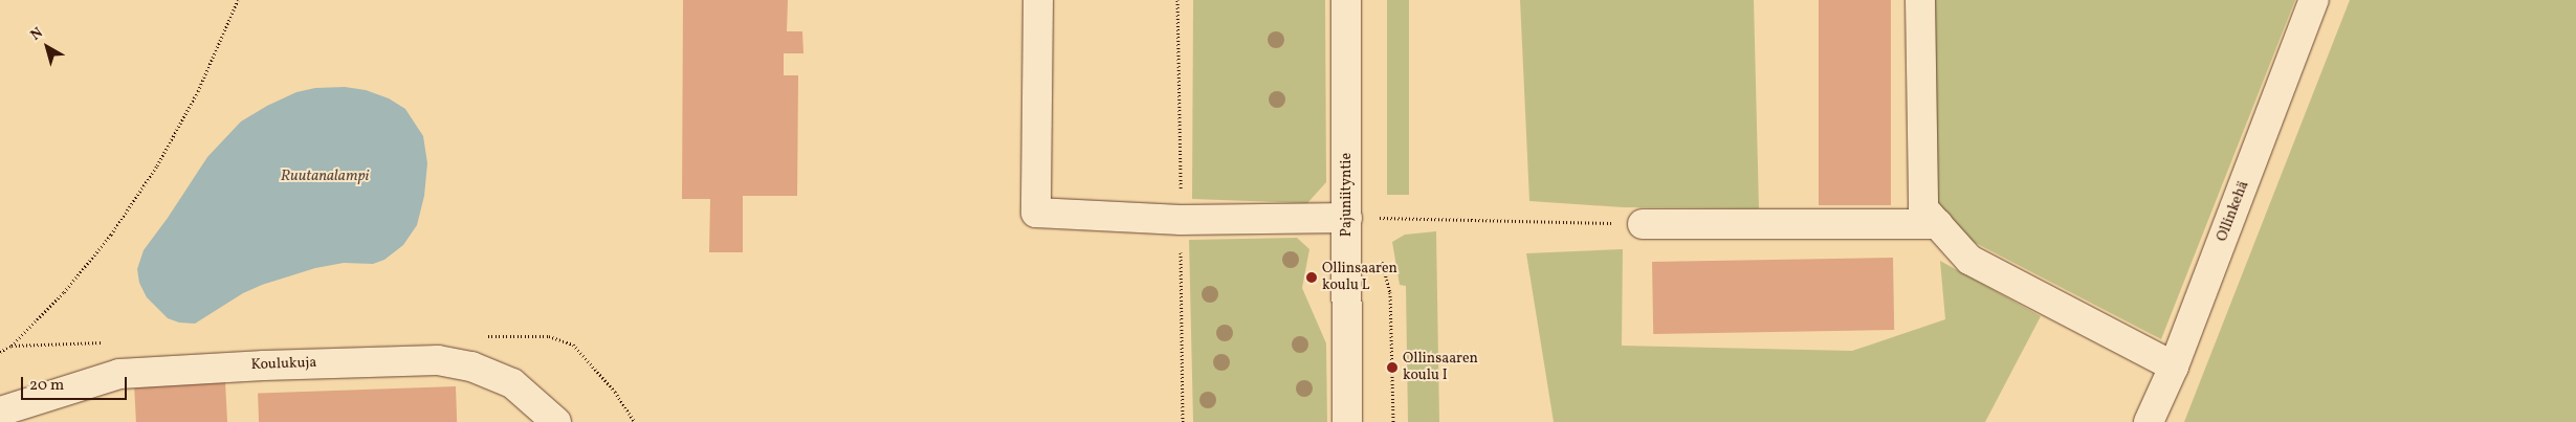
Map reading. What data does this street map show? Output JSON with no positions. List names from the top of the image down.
{
  "streets": {
    "street": ["Pajuniityntie", "Ollinkehä", "Koulukuja"]
  },
  "water": ["Ruutanalampi"],
  "places": ["Ollinsaaren koulu L", "Ollinsaaren koulu I"],
  "scale_bar": "20 m",
  "north": "top left"
}
